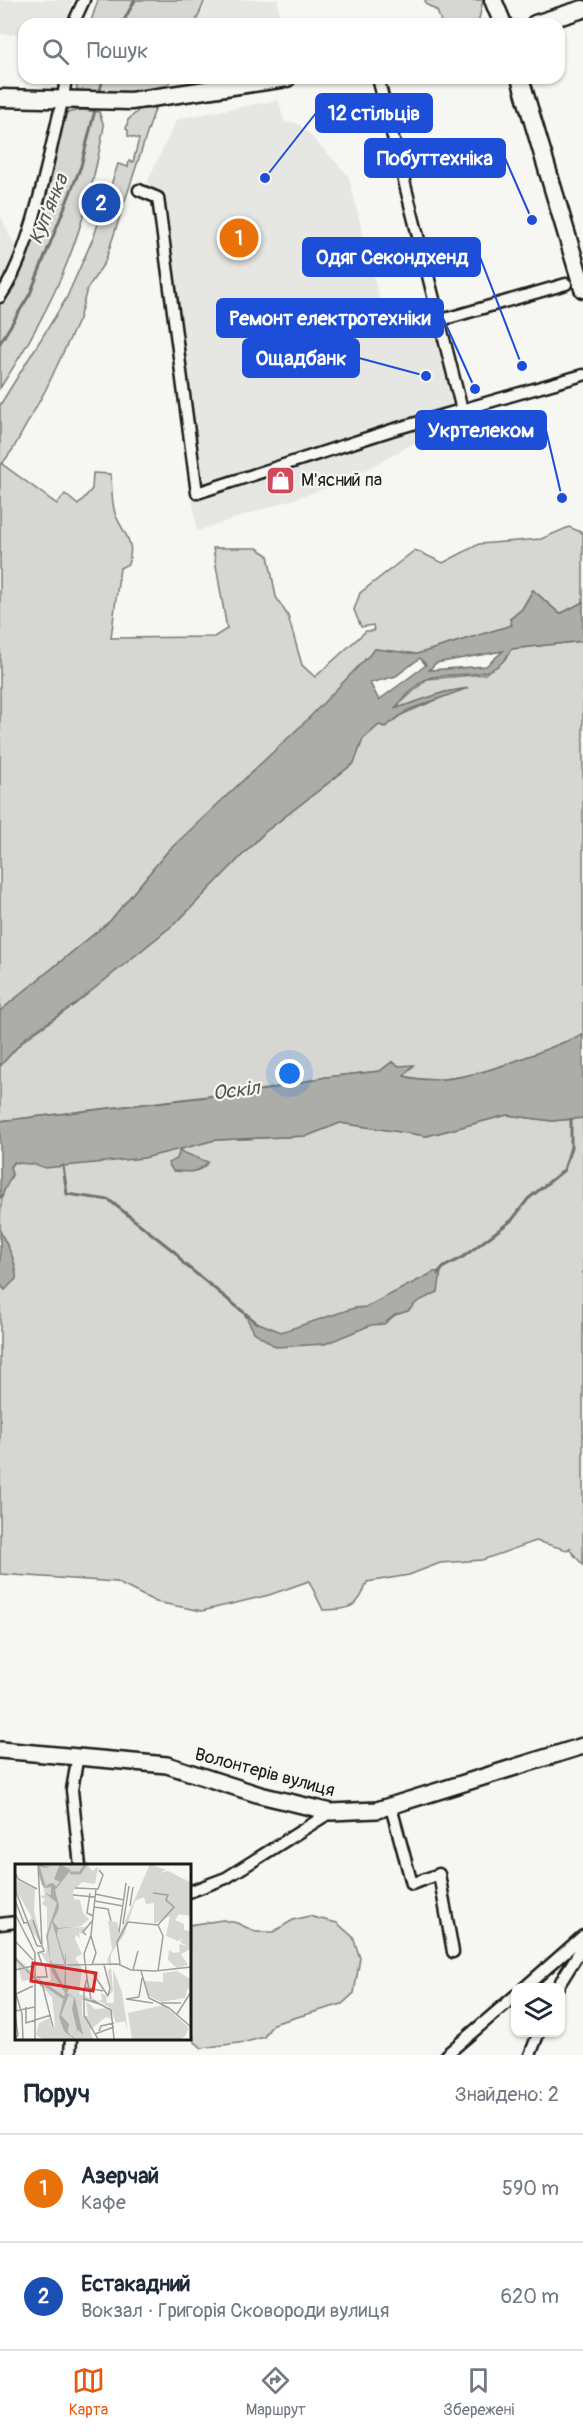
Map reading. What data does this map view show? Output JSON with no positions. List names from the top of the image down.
{
  "streets": {
    "street": ["Волонтерів вулиця"]
  },
  "water": ["Куп'янка", "Оскіл"],
  "places": {
    "other": [
      "12 стільців",
      "Побуттехніка",
      "Одяг Секондхенд",
      "Ощадбанк",
      "Ремонт електротехніки",
      "Укртелеком"
    ],
    "shop": ["М'ясний па"]
  },
  "page": {
    "search": "Пошук",
    "pins": ["2", "1"],
    "heading": ["Поруч", "Знайдено: 2"],
    "list": [
      {
        "mark": "1",
        "name": "Азерчай",
        "note": "Кафе",
        "value": "590 m"
      },
      {
        "mark": "2",
        "name": "Естакадний",
        "note": "Вокзал · Григорія Сковороди вулиця",
        "value": "620 m"
      }
    ],
    "nav": ["Карта", "Маршрут", "Збережені"]
  }
}
